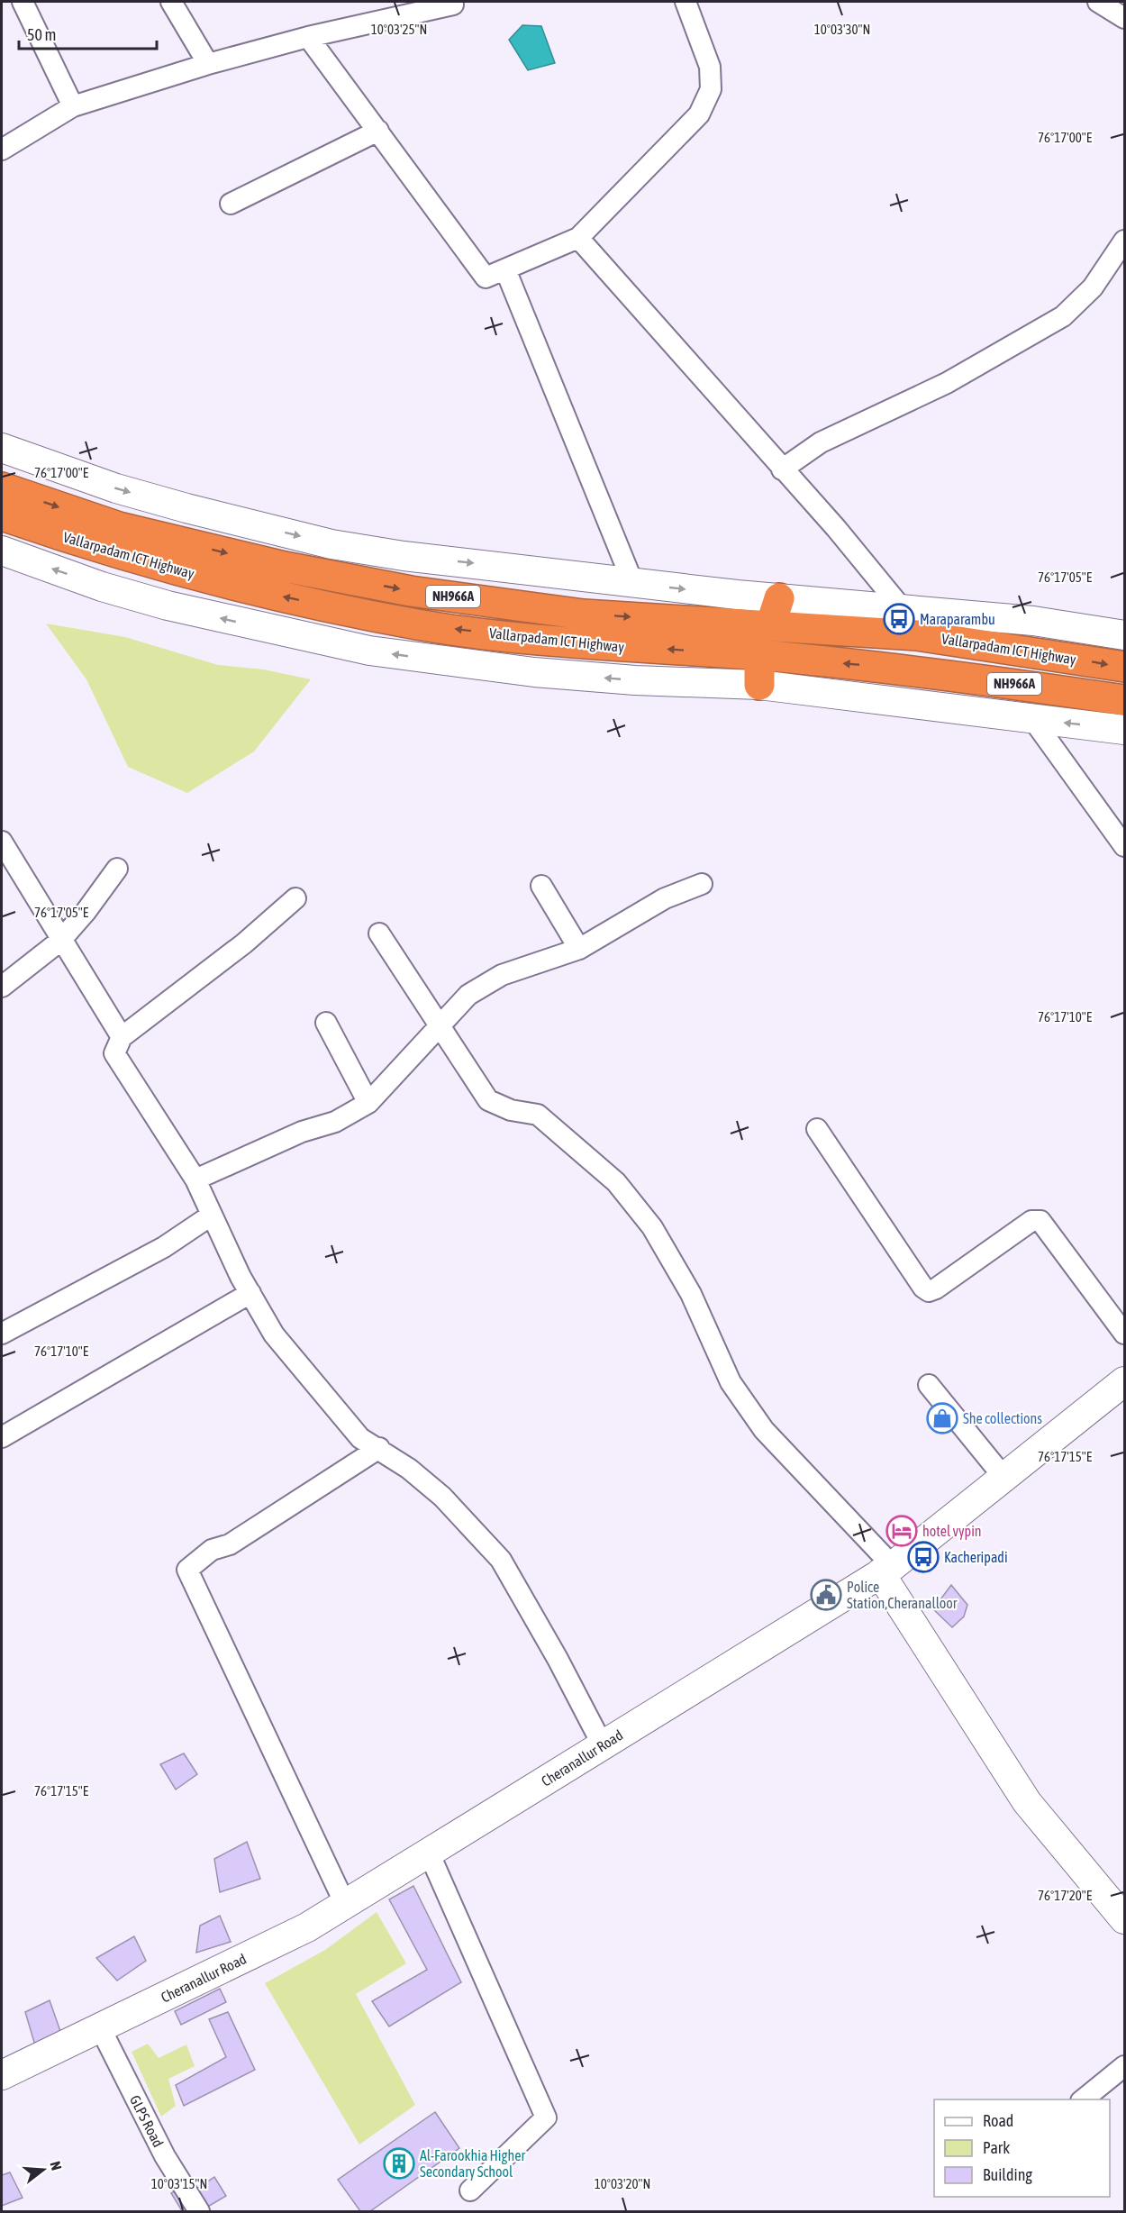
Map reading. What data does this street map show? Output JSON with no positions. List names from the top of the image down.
{
  "streets": {
    "highway": ["Vallarpadam ICT Highway", "NH966A"],
    "street": ["Cheranallur Road", "GLPS Road"]
  },
  "crossings": [
    ["Cheranallur Road", "GLPS Road"]
  ],
  "places": {
    "bus stop": ["Maraparambu", "Kacheripadi"],
    "shop": ["She collections"],
    "hotel": ["hotel vypin"],
    "public building": ["Police Station,Cheranalloor"],
    "building": ["Al-Farookhia Higher Secondary School"]
  },
  "legend": ["Road", "Park", "Building"],
  "scale_bar": "50 m",
  "north": "right",
  "coordinates": [
    "10°03'25\"N",
    "10°03'30\"N",
    "76°17'00\"E",
    "76°17'05\"E",
    "76°17'10\"E",
    "76°17'15\"E",
    "76°17'20\"E",
    "10°03'15\"N",
    "10°03'20\"N"
  ]
}
